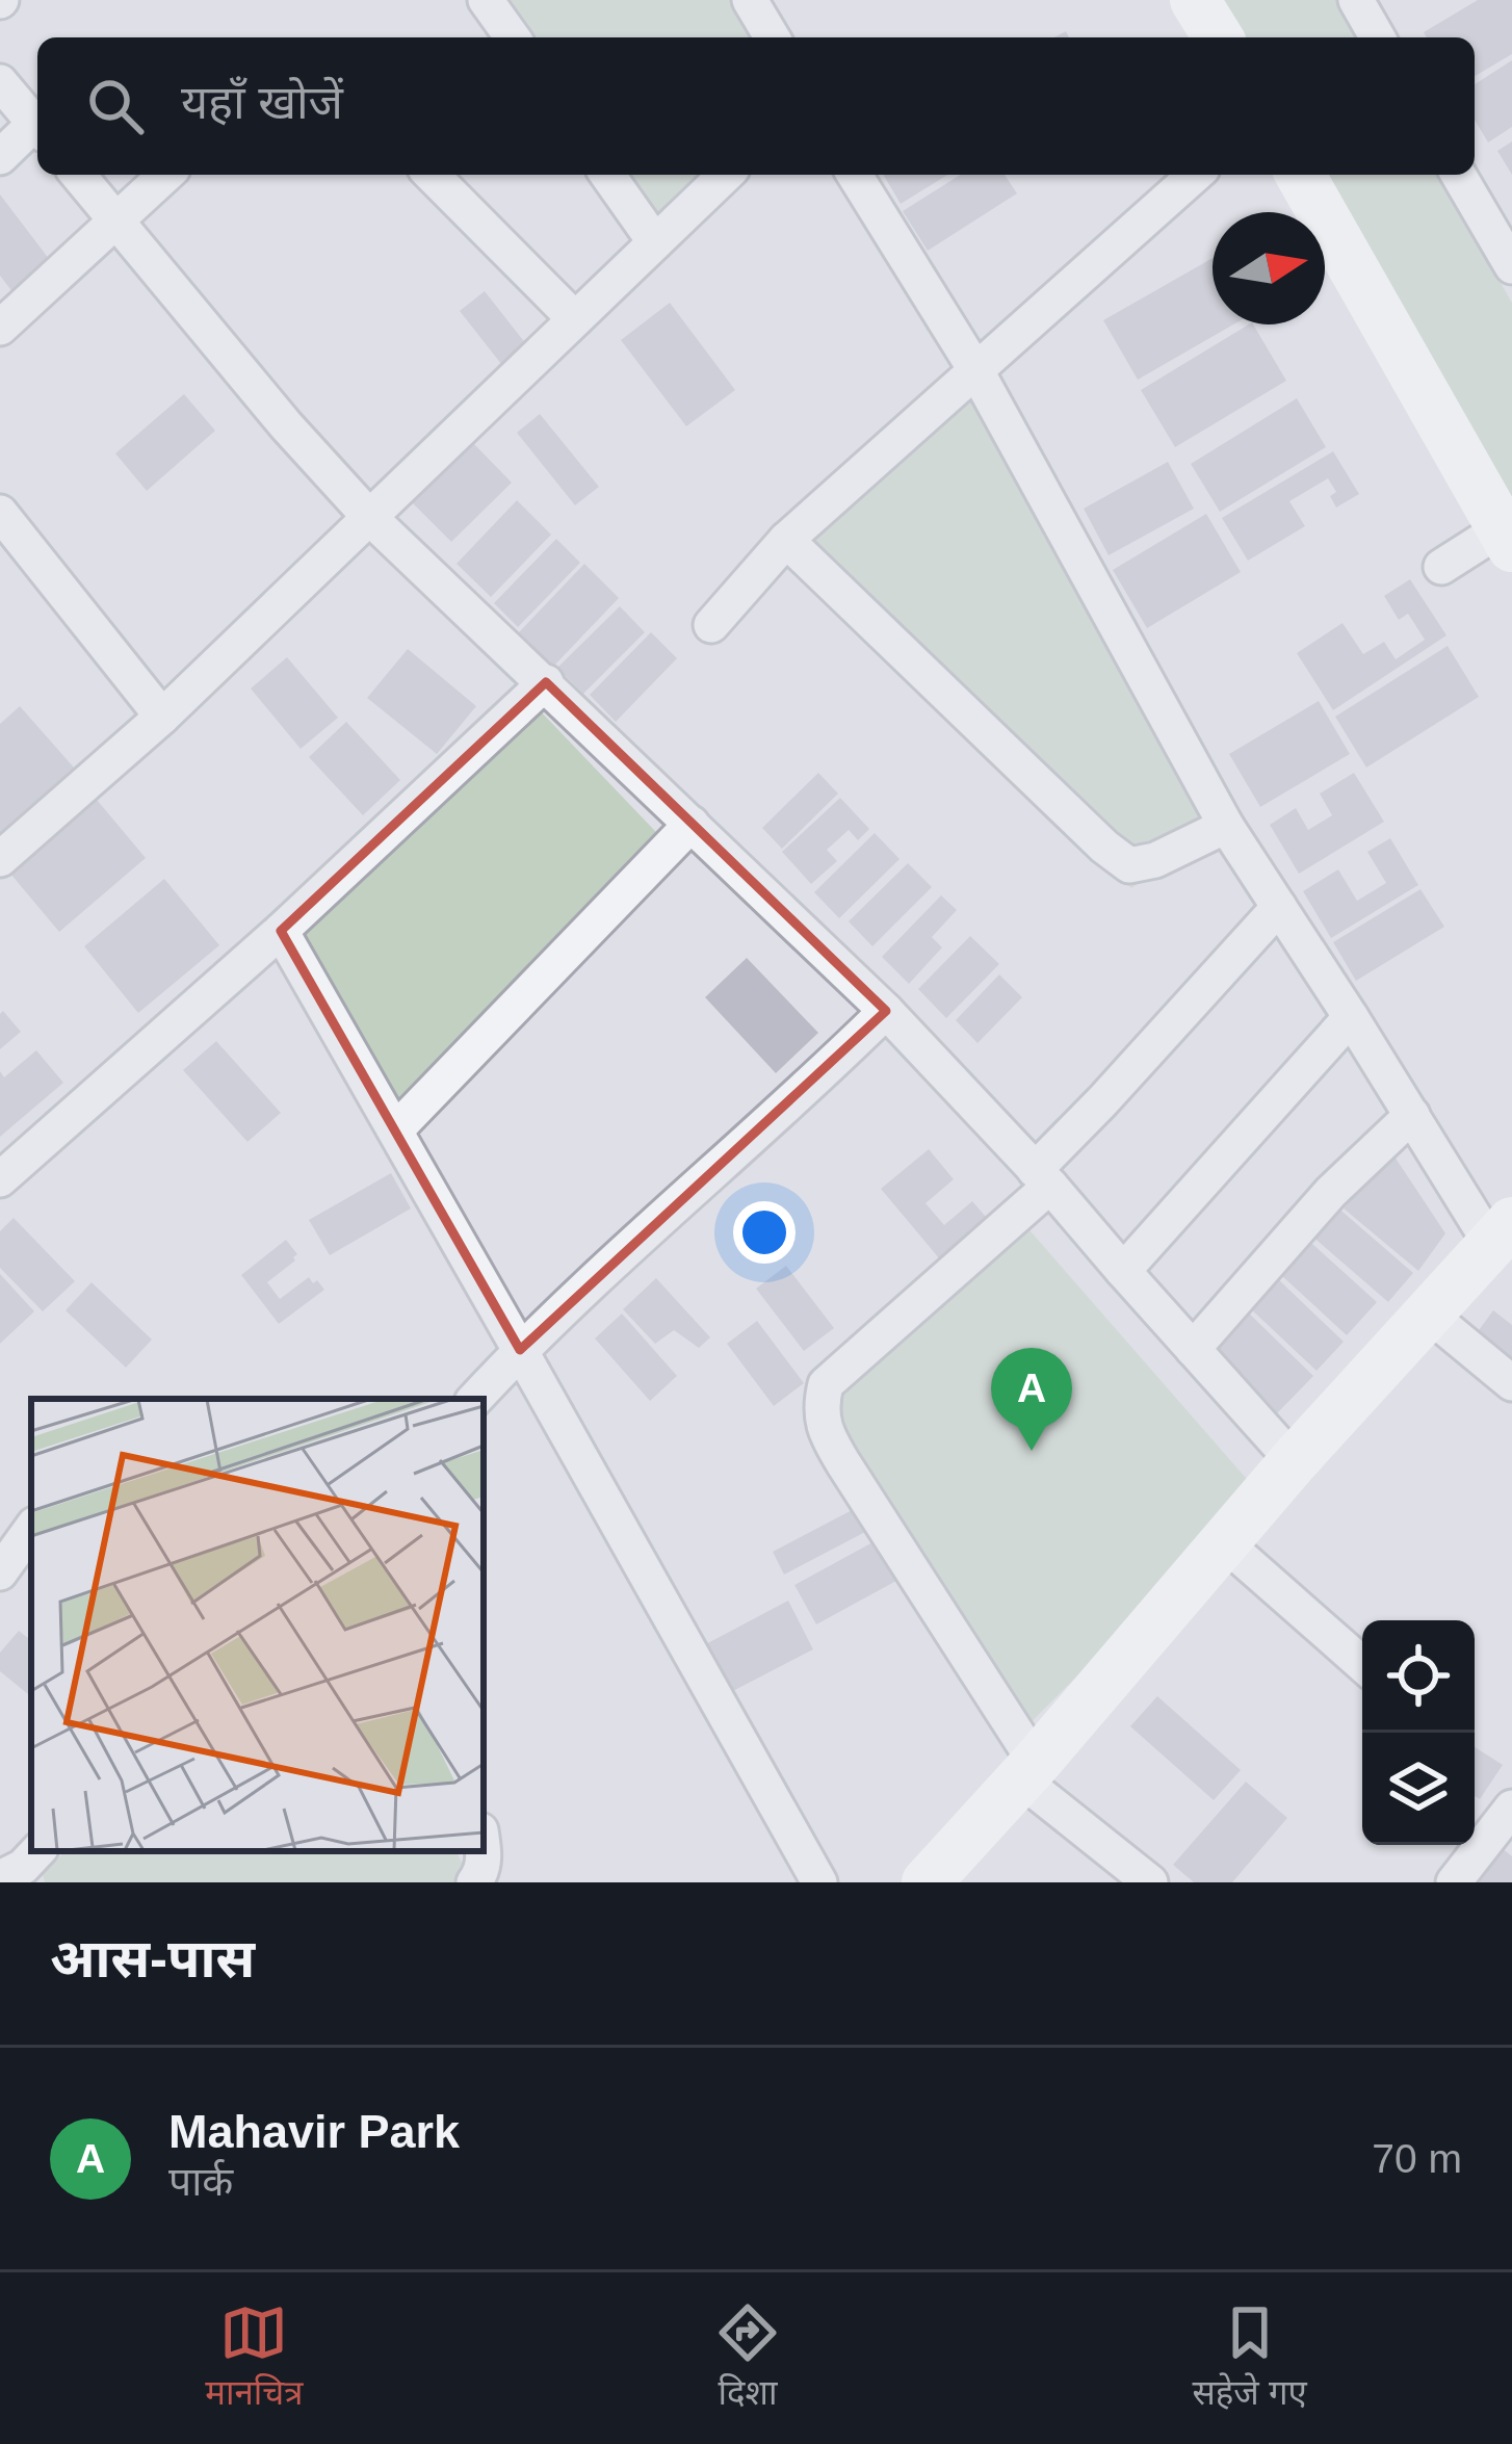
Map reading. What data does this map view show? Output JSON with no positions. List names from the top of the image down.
{
  "north": "right",
  "page": {
    "search": "यहाँ खोजें",
    "pins": "A",
    "heading": "आस-पास",
    "list": [
      {
        "mark": "A",
        "name": "Mahavir Park",
        "note": "पार्क",
        "value": "70 m"
      }
    ],
    "nav": ["मानचित्र", "दिशा", "सहेजे गए"]
  }
}
